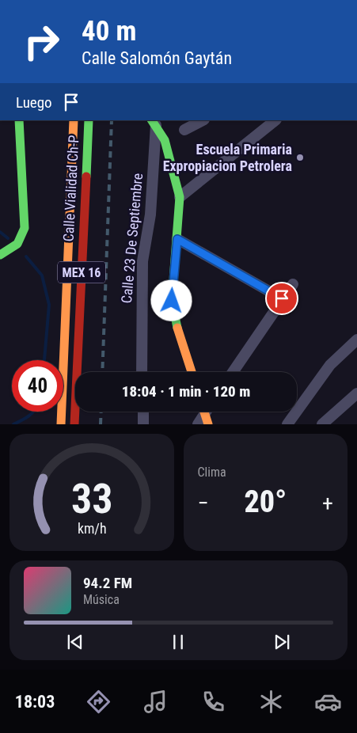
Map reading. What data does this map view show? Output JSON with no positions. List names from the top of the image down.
{
  "streets": {
    "main road": ["Calle Vialidad Ch-P", "MEX 16"],
    "street": ["Calle 23 De Septiembre"]
  },
  "places": ["Escuela Primaria Expropiacion Petrolera"],
  "page": {
    "turn": ["40 m", "Calle Salomón Gaytán"],
    "then": "Luego",
    "limit": "40",
    "trip": "18:04 · 1 min · 120 m",
    "tile": "Clima",
    "heat": ["−", "20°", "+"],
    "song": ["94.2 FM", "Música"],
    "tabs": "18:03",
    "gauge": ["33", "km/h"]
  }
}
